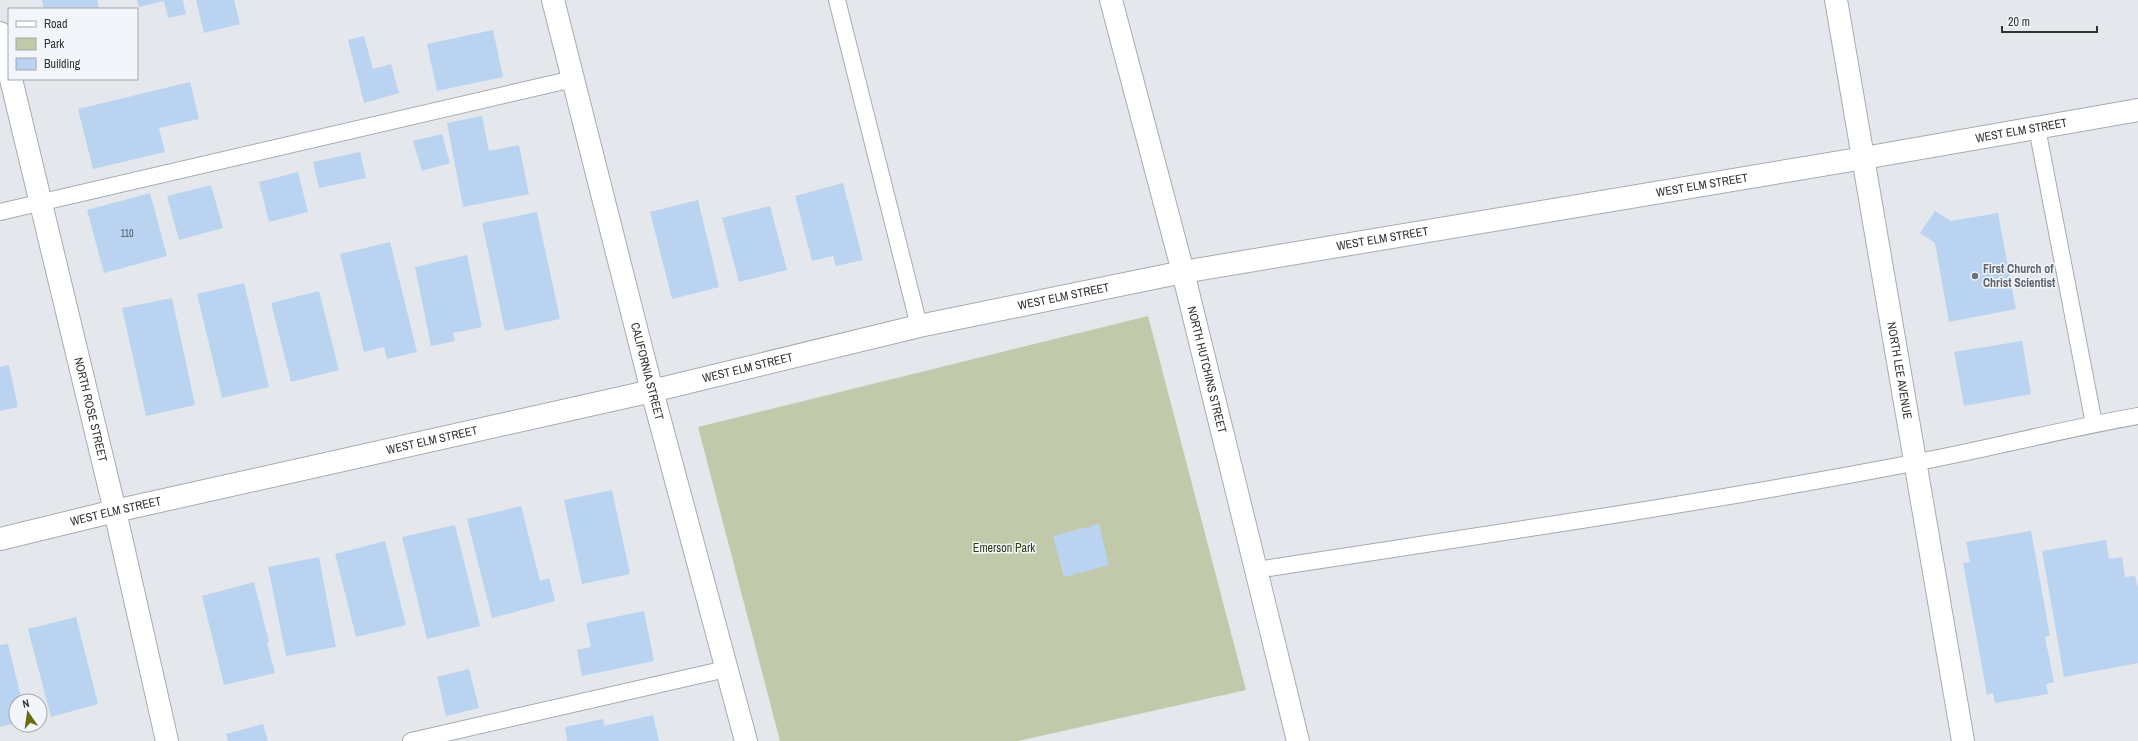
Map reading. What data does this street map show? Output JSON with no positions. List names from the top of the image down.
{
  "streets": {
    "street": [
      "WEST ELM STREET",
      "NORTH HUTCHINS STREET",
      "CALIFORNIA STREET",
      "NORTH LEE AVENUE",
      "NORTH ROSE STREET"
    ]
  },
  "crossings": [
    ["WEST ELM STREET", "NORTH HUTCHINS STREET"],
    ["WEST ELM STREET", "CALIFORNIA STREET"],
    ["WEST ELM STREET", "NORTH LEE AVENUE"],
    ["WEST ELM STREET", "NORTH ROSE STREET"]
  ],
  "parks": ["Emerson Park"],
  "places": ["First Church of Christ Scientist"],
  "house_numbers": ["110"],
  "legend": ["Road", "Park", "Building"],
  "scale_bar": "20 m",
  "north": "top"
}
